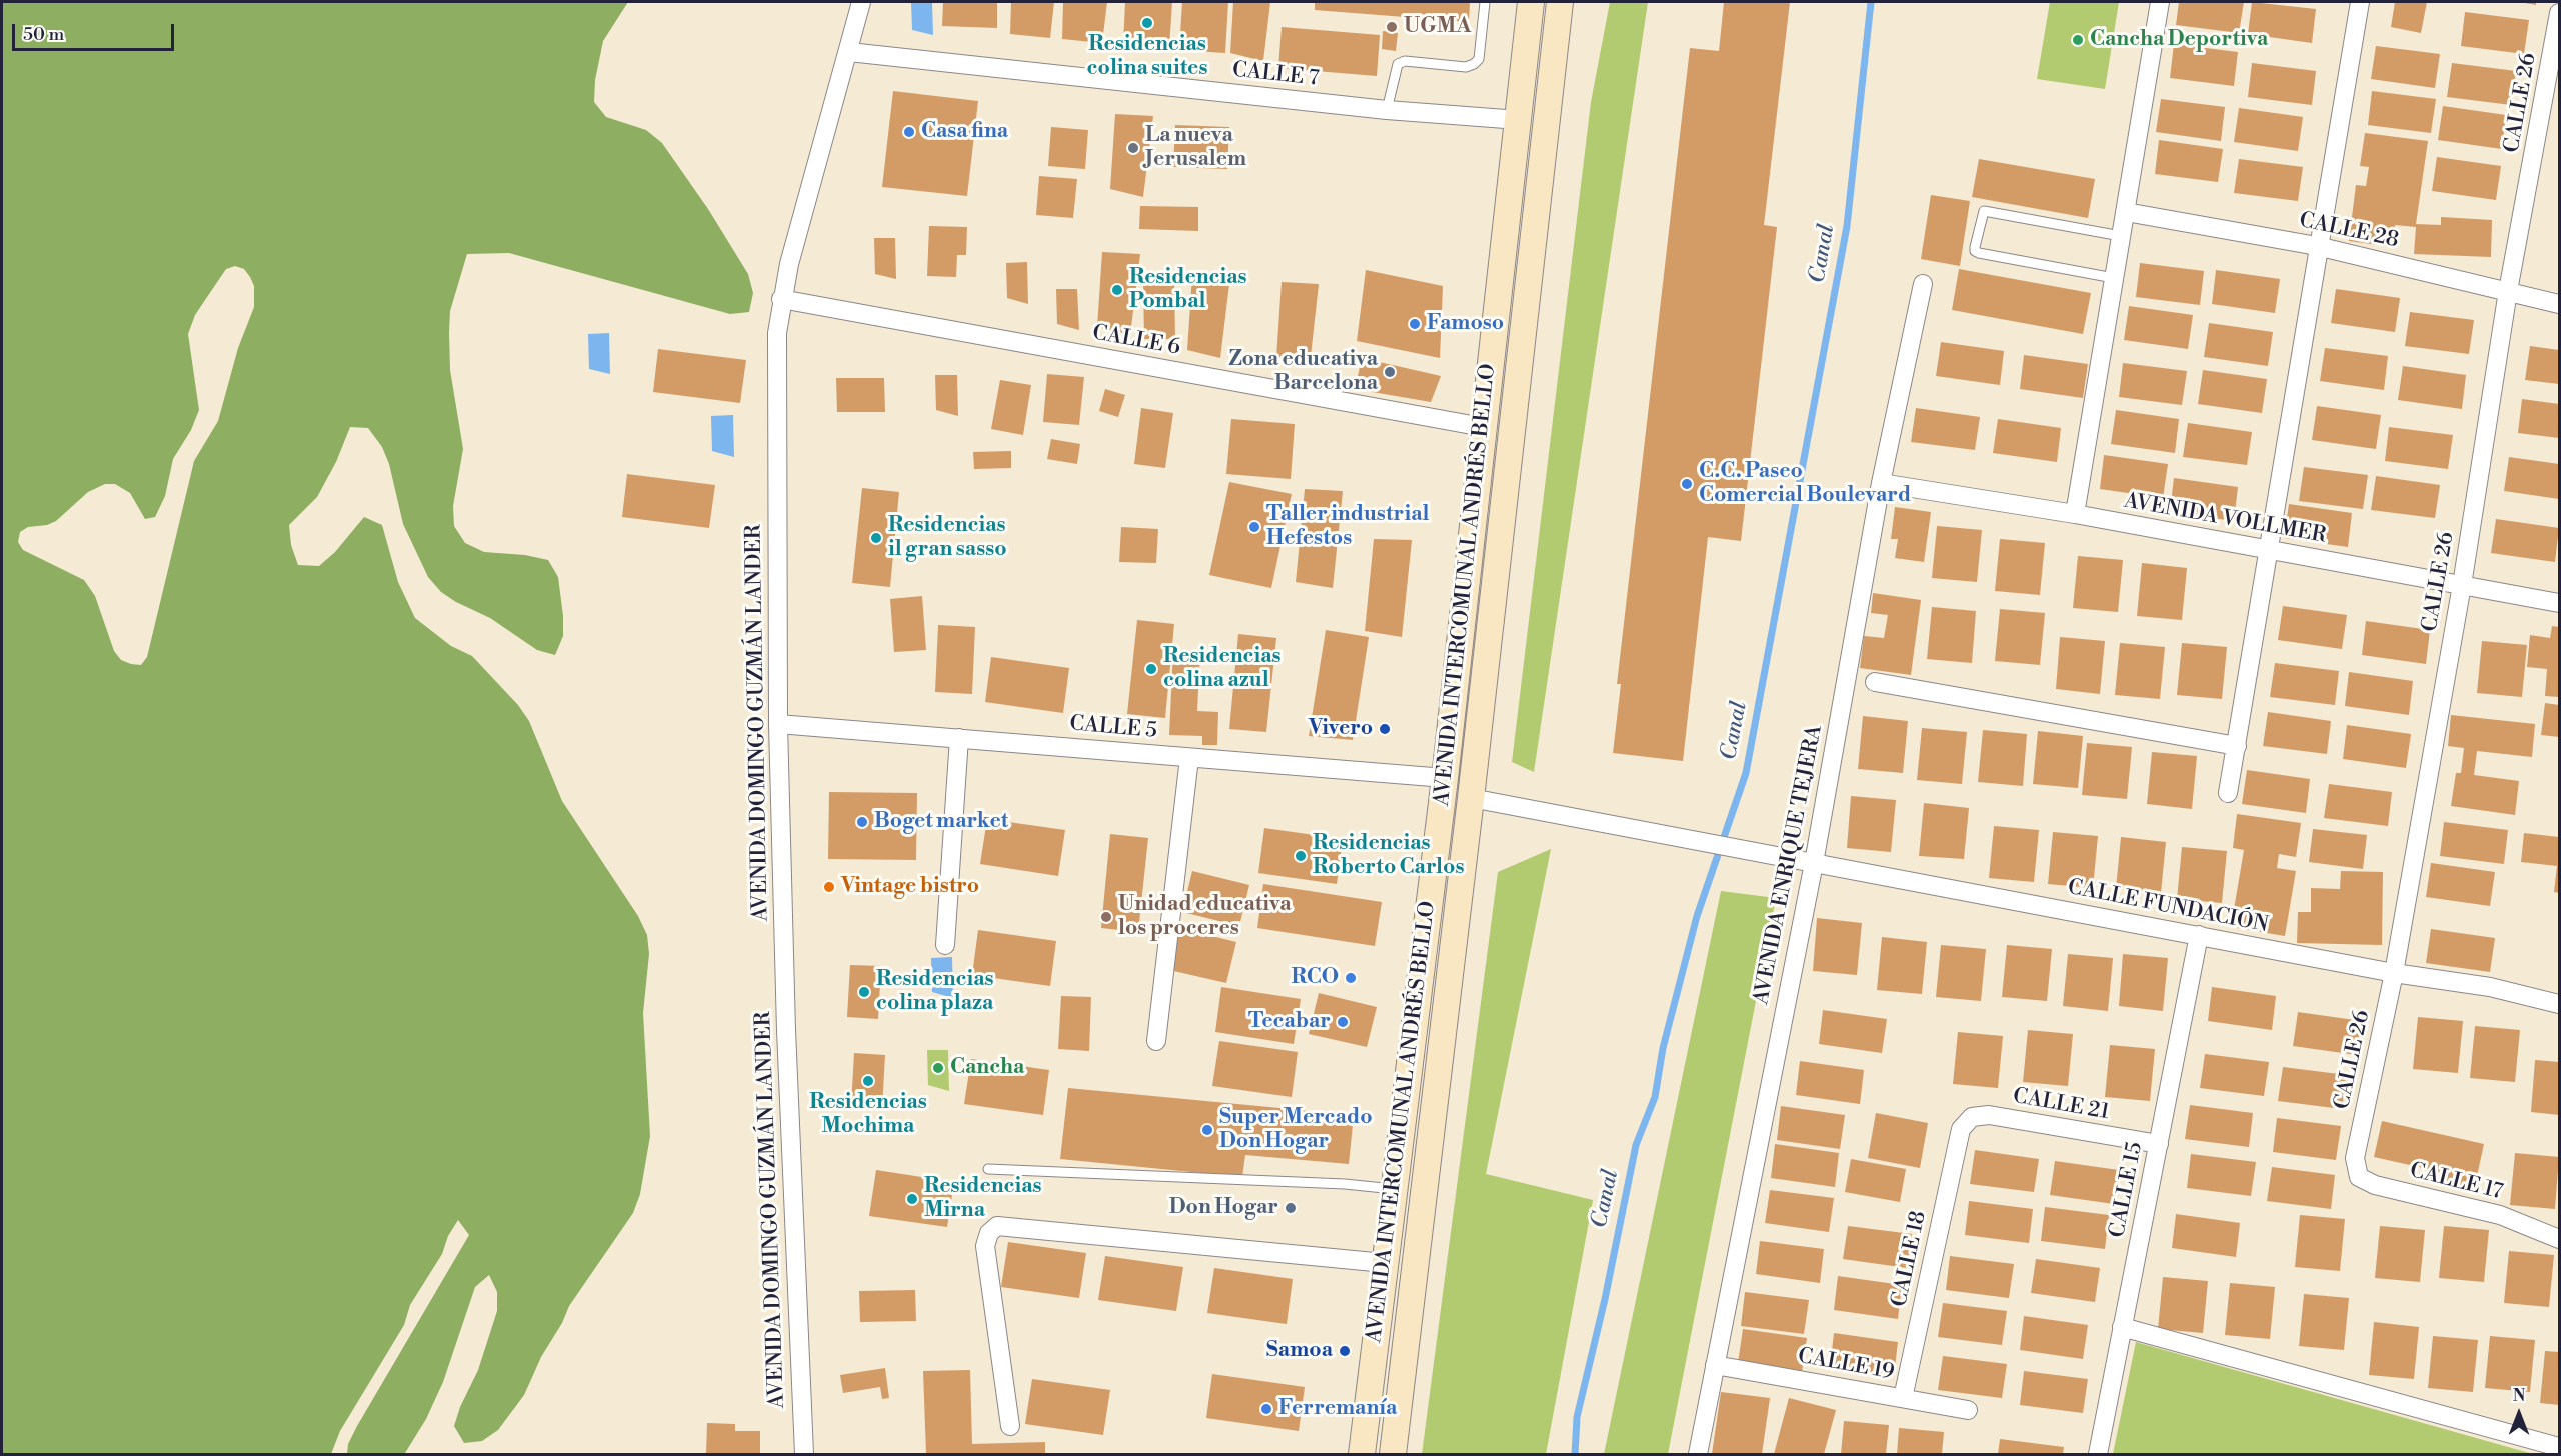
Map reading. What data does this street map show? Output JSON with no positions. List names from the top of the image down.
{
  "streets": {
    "main road": ["AVENIDA INTERCOMUNAL ANDRÉS BELLO"],
    "street": [
      "CALLE 7",
      "CALLE 26",
      "CALLE 28",
      "CALLE 6",
      "AVENIDA VOLLMER",
      "AVENIDA DOMINGO GUZMÁN LANDER",
      "CALLE 5",
      "AVENIDA ENRIQUE TEJERA",
      "CALLE FUNDACIÓN",
      "CALLE 21",
      "CALLE 17",
      "CALLE 15",
      "CALLE 18",
      "CALLE 19"
    ]
  },
  "crossings": [
    ["CALLE 7", "AVENIDA INTERCOMUNAL ANDRÉS BELLO"],
    ["CALLE 7", "AVENIDA DOMINGO GUZMÁN LANDER"],
    ["CALLE 26", "CALLE 28"],
    ["CALLE 26", "AVENIDA VOLLMER"],
    ["CALLE 26", "CALLE FUNDACIÓN"],
    ["CALLE 26", "CALLE 17"],
    ["CALLE 6", "AVENIDA INTERCOMUNAL ANDRÉS BELLO"],
    ["CALLE 6", "AVENIDA DOMINGO GUZMÁN LANDER"],
    ["AVENIDA VOLLMER", "AVENIDA ENRIQUE TEJERA"],
    ["AVENIDA INTERCOMUNAL ANDRÉS BELLO", "CALLE 5"],
    ["AVENIDA INTERCOMUNAL ANDRÉS BELLO", "CALLE FUNDACIÓN"],
    ["AVENIDA DOMINGO GUZMÁN LANDER", "CALLE 5"],
    ["AVENIDA ENRIQUE TEJERA", "CALLE FUNDACIÓN"],
    ["AVENIDA ENRIQUE TEJERA", "CALLE 19"],
    ["CALLE FUNDACIÓN", "CALLE 15"],
    ["CALLE 21", "CALLE 15"],
    ["CALLE 21", "CALLE 18"],
    ["CALLE 18", "CALLE 19"]
  ],
  "water": ["Canal"],
  "places": [
    "Residencias colina suites",
    "UGMA",
    "Cancha Deportiva",
    "Casa fina",
    "La nueva Jerusalem",
    "Residencias Pombal",
    "Famoso",
    "Zona educativa Barcelona",
    "C.C. Paseo Comercial Boulevard",
    "Taller industrial Hefestos",
    "Residencias il gran sasso",
    "Residencias colina azul",
    "Vivero",
    "Boget market",
    "Residencias Roberto Carlos",
    "Vintage bistro",
    "Unidad educativa los proceres",
    "RCO",
    "Residencias colina plaza",
    "Tecabar",
    "Cancha",
    "Residencias Mochima",
    "Super Mercado Don Hogar",
    "Residencias Mirna",
    "Don Hogar",
    "Samoa",
    "Ferremanía"
  ],
  "scale_bar": "50 m",
  "north": "top"
}
